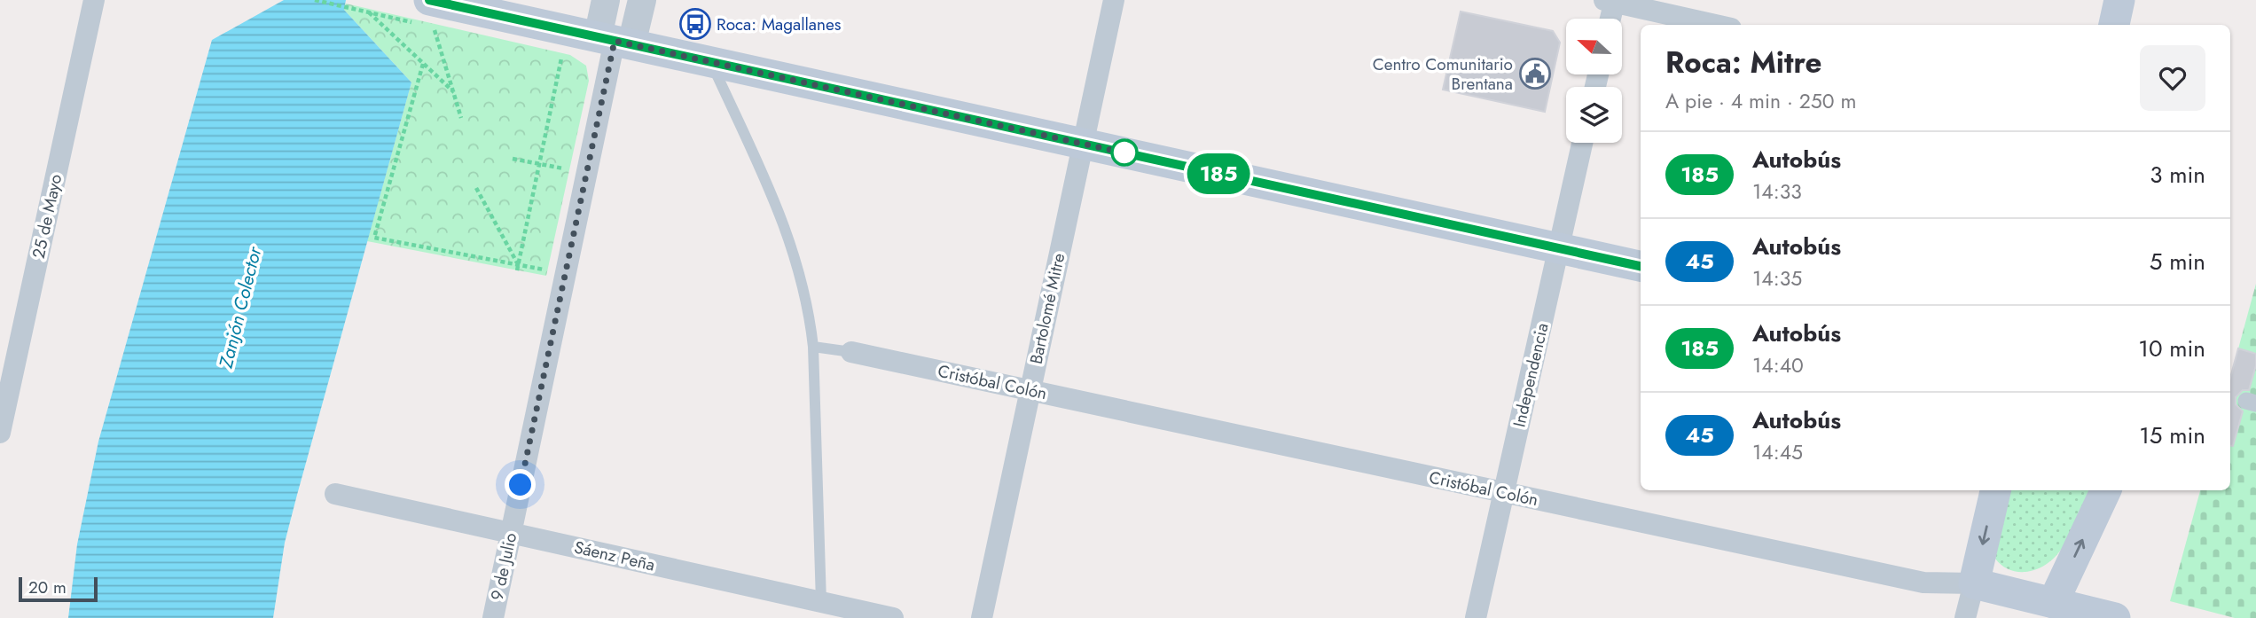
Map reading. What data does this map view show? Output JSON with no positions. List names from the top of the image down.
{
  "streets": {
    "main road": ["Cristóbal Colón"],
    "street": [
      "25 de Mayo",
      "Bartolomé Mitre",
      "Independencia",
      "Sáenz Peña",
      "9 de Julio"
    ]
  },
  "crossings": [
    ["Bartolomé Mitre", "Cristóbal Colón"],
    ["Independencia", "Cristóbal Colón"],
    ["Sáenz Peña", "9 de Julio"]
  ],
  "water": ["Zanjón Colector"],
  "places": {
    "bus stop": ["Roca: Magallanes"],
    "public building": ["Centro Comunitario Brentana"]
  },
  "lines": ["bus line 185"],
  "scale_bar": "20 m",
  "north": "left",
  "page": {
    "on_map": "185",
    "heading": ["Roca: Mitre", "A pie · 4 min · 250 m"],
    "list": [
      {
        "mark": "185",
        "name": "Autobús",
        "note": "14:33",
        "value": "3 min"
      },
      {
        "mark": "45",
        "name": "Autobús",
        "note": "14:35",
        "value": "5 min"
      },
      {
        "mark": "185",
        "name": "Autobús",
        "note": "14:40",
        "value": "10 min"
      },
      {
        "mark": "45",
        "name": "Autobús",
        "note": "14:45",
        "value": "15 min"
      }
    ],
    "scale": "20 m"
  }
}
